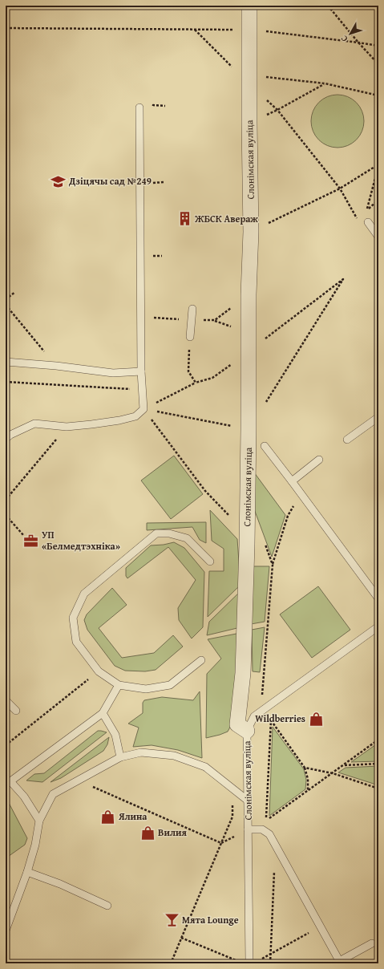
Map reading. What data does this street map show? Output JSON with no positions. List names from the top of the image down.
{
  "streets": {
    "street": ["Слонімская вуліца"]
  },
  "places": {
    "school or university": ["Дзіцячы сад №249"],
    "building": ["ЖБСК Авераж"],
    "office": ["УП «Белмедтэхніка»"],
    "shop": ["Wildberries", "Ялина", "Вилия"],
    "bar": ["Мята Lounge"]
  },
  "north": "bottom left"
}
